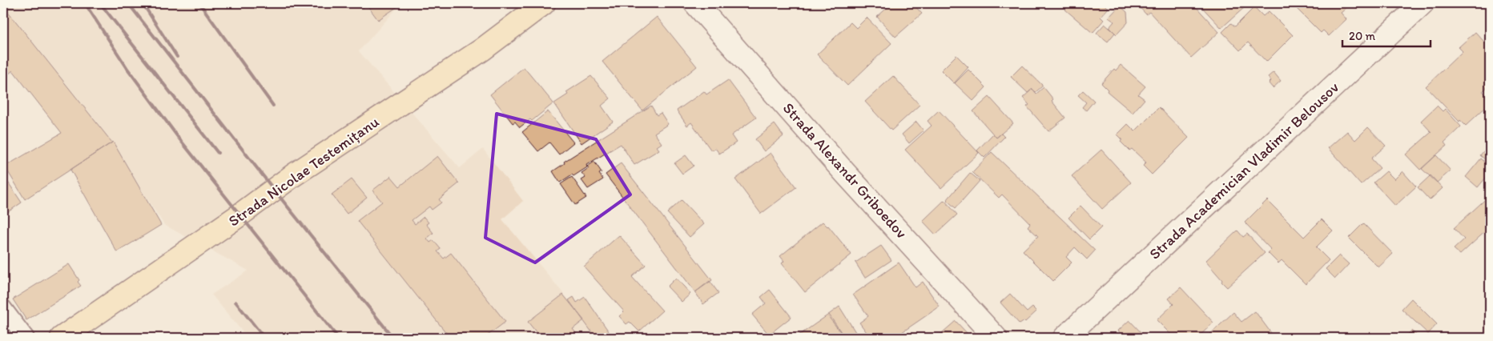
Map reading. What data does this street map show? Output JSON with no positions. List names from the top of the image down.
{
  "streets": {
    "main road": ["Strada Nicolae Testemițanu"],
    "street": ["Strada Alexandr Griboedov", "Strada Academician Vladimir Belousov"]
  },
  "scale_bar": "20 m"
}
